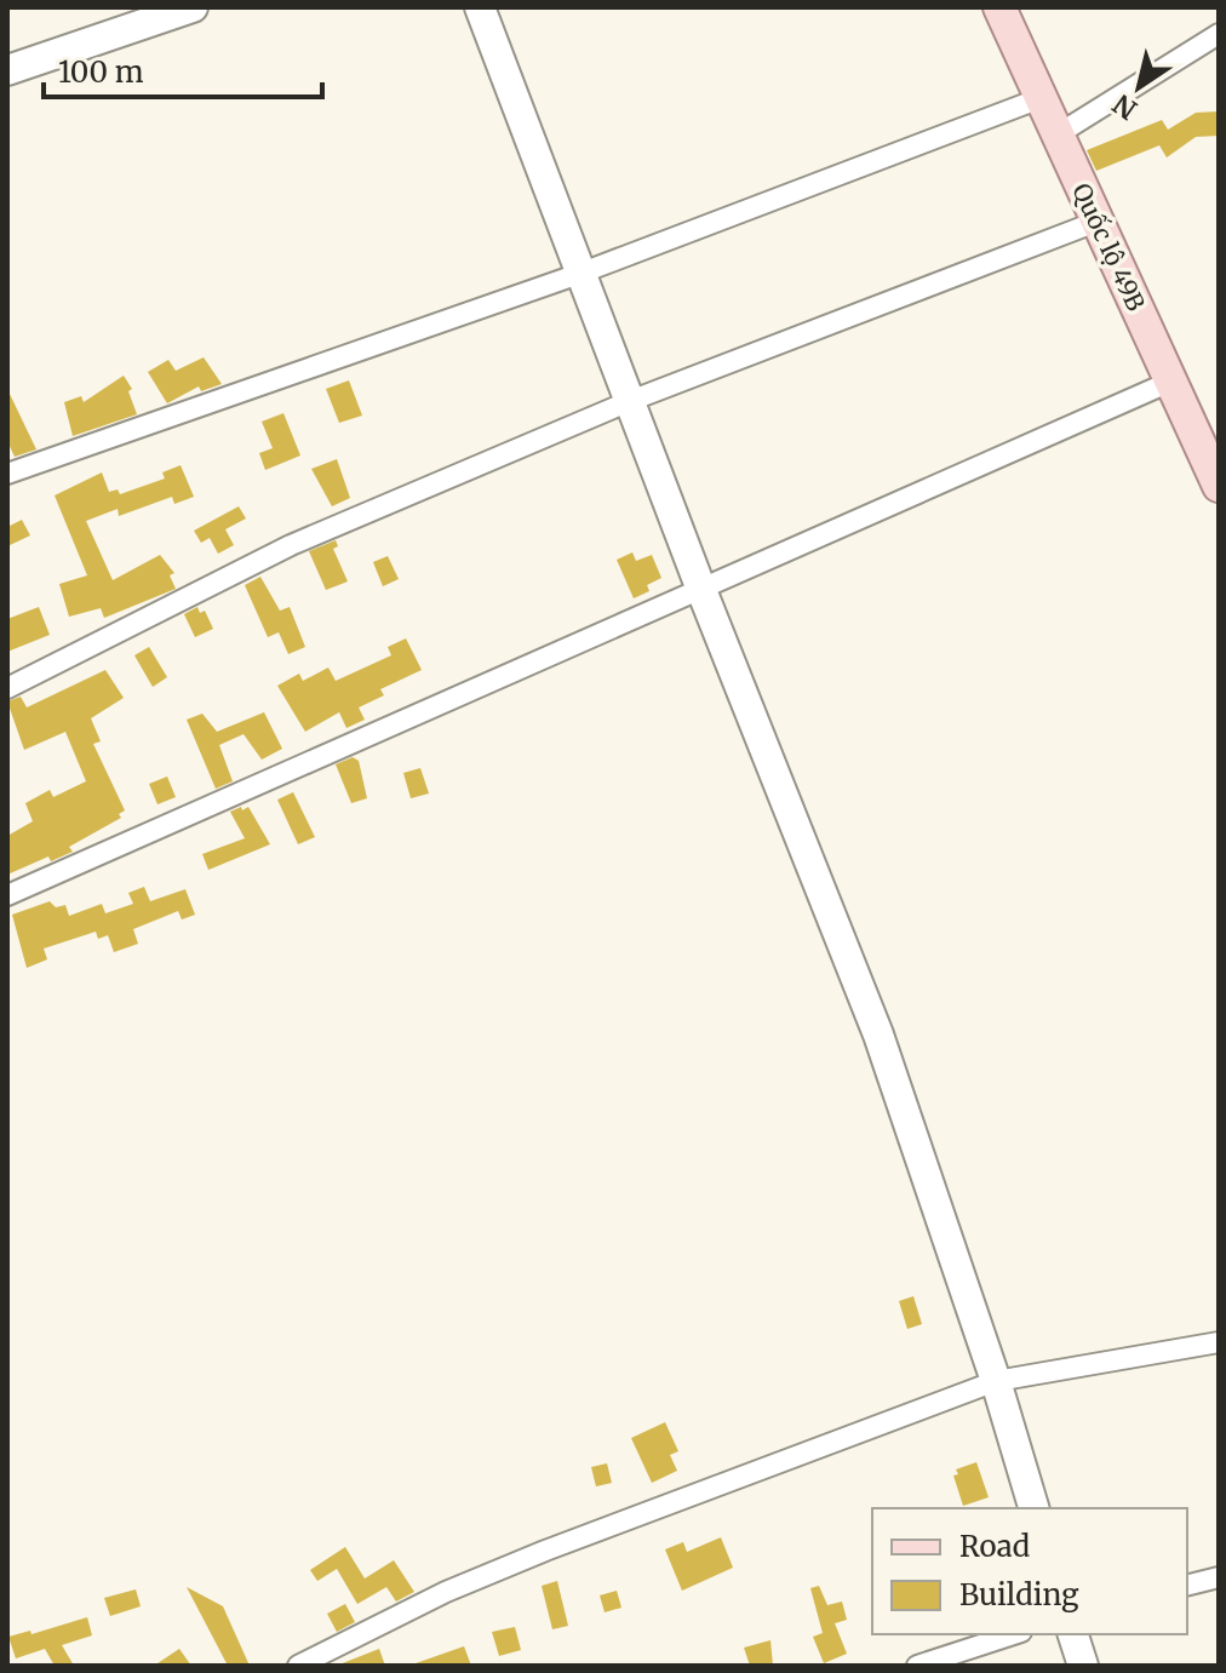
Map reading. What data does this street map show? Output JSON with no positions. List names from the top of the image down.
{
  "streets": {
    "main road": ["Quốc lộ 49B"]
  },
  "legend": ["Road", "Building"],
  "scale_bar": "100 m",
  "north": "bottom left"
}
